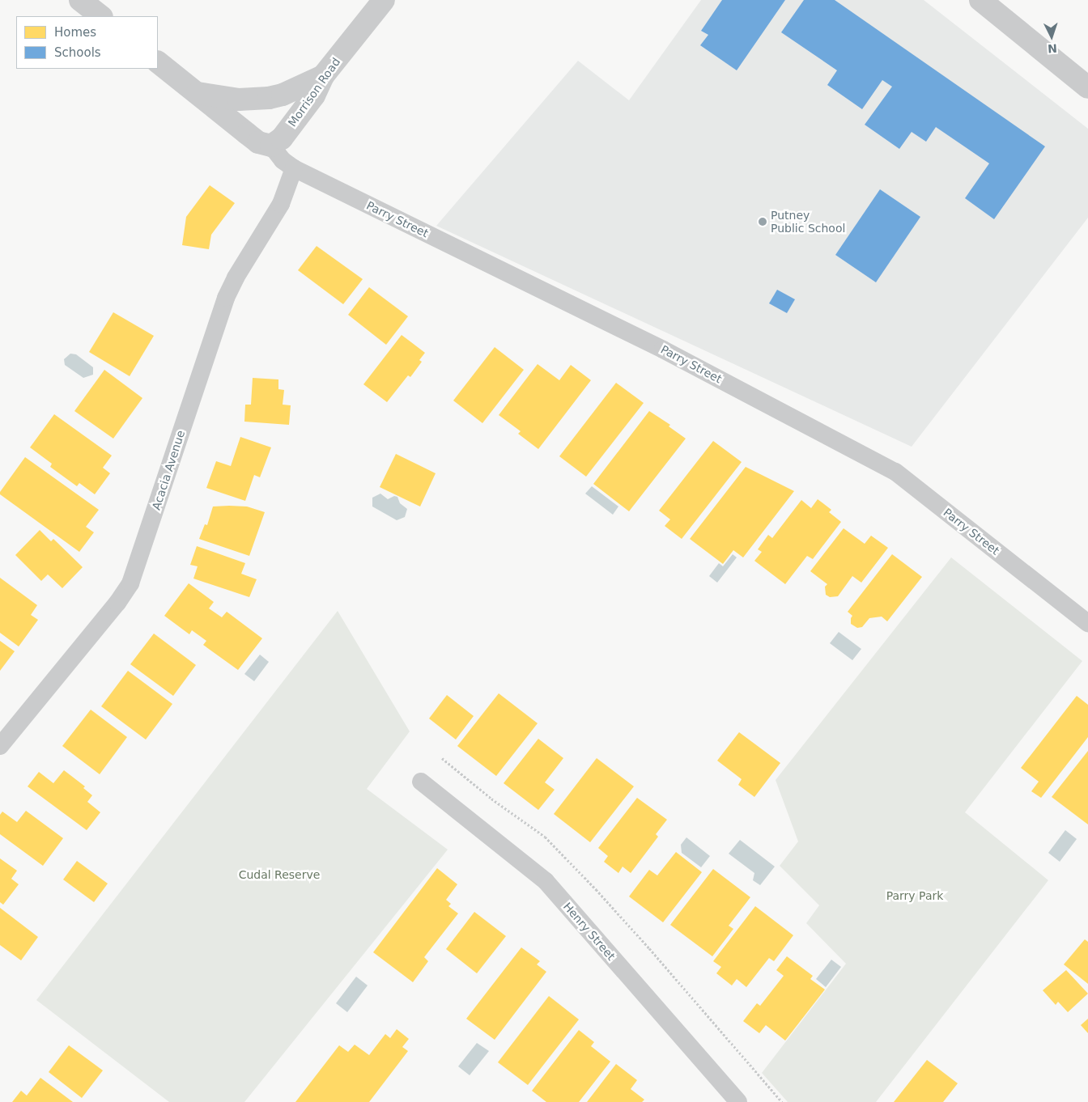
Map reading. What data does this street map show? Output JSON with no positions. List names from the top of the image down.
{
  "streets": {
    "street": [
      "Morrison Road",
      "Parry Street",
      "Acacia Avenue",
      "Henry Street"
    ]
  },
  "crossings": [
    ["Morrison Road", "Parry Street"],
    ["Parry Street", "Acacia Avenue"]
  ],
  "parks": ["Cudal Reserve", "Parry Park"],
  "places": ["Putney Public School"],
  "legend": ["Homes", "Schools"],
  "north": "bottom"
}
